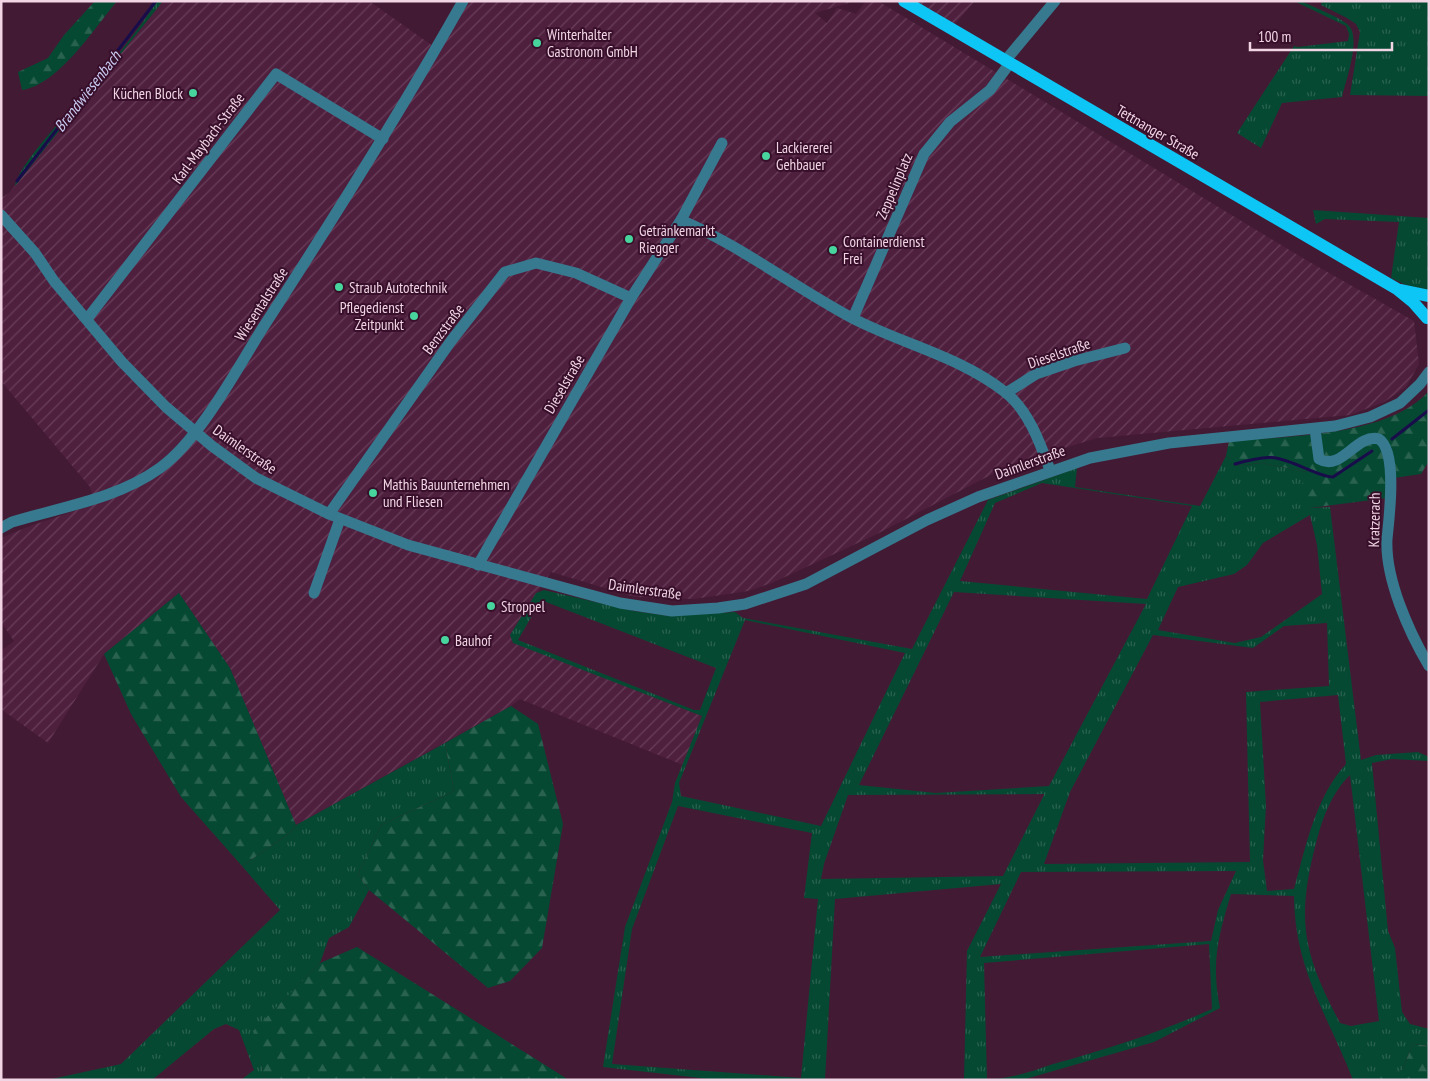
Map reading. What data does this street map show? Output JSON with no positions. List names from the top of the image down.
{
  "streets": {
    "main road": ["Tettnanger Straße"],
    "street": [
      "Karl-Maybach-Straße",
      "Zeppelinplatz",
      "Wiesentalstraße",
      "Benzstraße",
      "Dieselstraße",
      "Daimlerstraße",
      "Kratzerach"
    ]
  },
  "crossings": [
    ["Tettnanger Straße", "Zeppelinplatz"],
    ["Karl-Maybach-Straße", "Wiesentalstraße"],
    ["Karl-Maybach-Straße", "Daimlerstraße"],
    ["Wiesentalstraße", "Daimlerstraße"],
    ["Benzstraße", "Dieselstraße"],
    ["Benzstraße", "Daimlerstraße"],
    ["Dieselstraße", "Daimlerstraße"],
    ["Daimlerstraße", "Kratzerach"]
  ],
  "water": ["Brandwiesenbach"],
  "places": [
    "Winterhalter Gastronom GmbH",
    "Küchen Block",
    "Lackiererei Gehbauer",
    "Getränkemarkt Riegger",
    "Containerdienst Frei",
    "Straub Autotechnik",
    "Pflegedienst Zeitpunkt",
    "Mathis Bauunternehmen und Fliesen",
    "Stroppel",
    "Bauhof"
  ],
  "scale_bar": "100 m"
}
